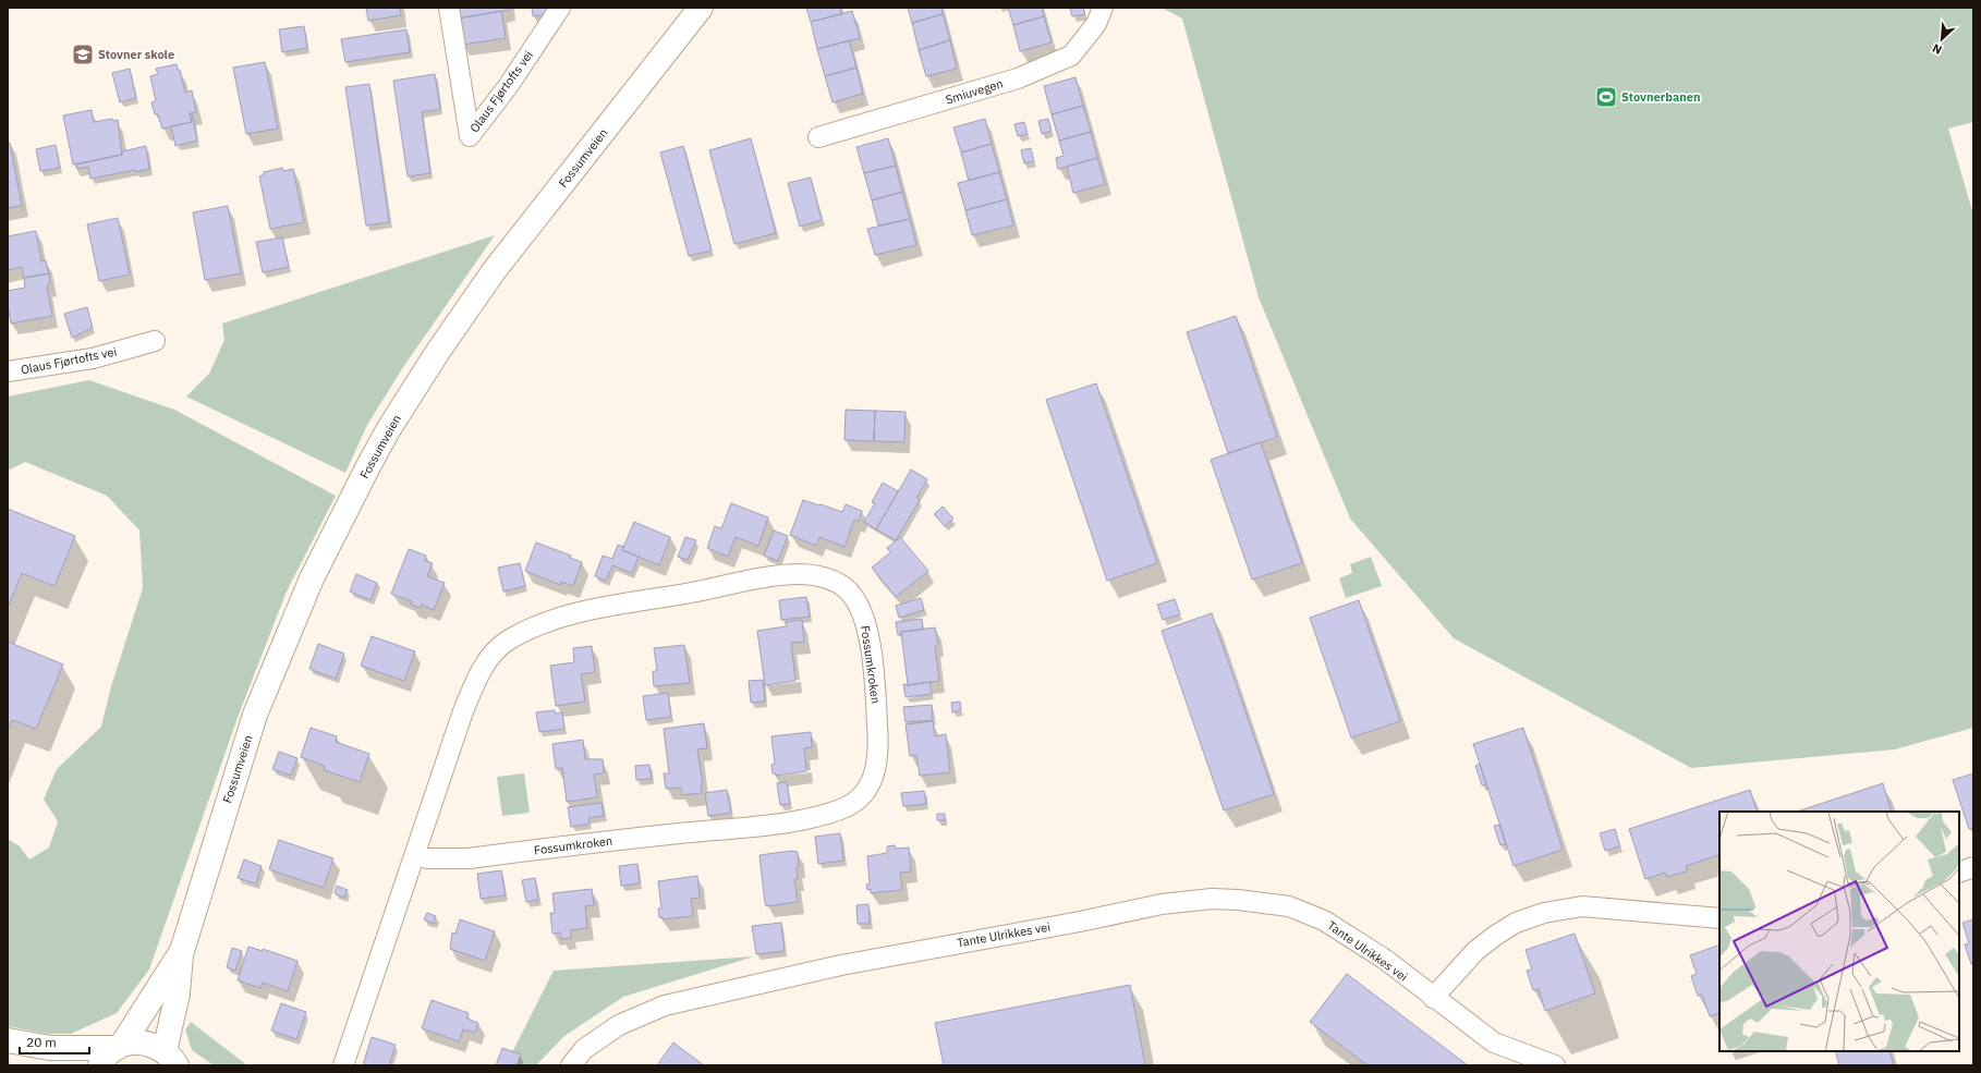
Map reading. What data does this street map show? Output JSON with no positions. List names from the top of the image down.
{
  "streets": {
    "street": [
      "Olaus Fjørtofts vei",
      "Smiuvegen",
      "Fossumveien",
      "Fossumkroken",
      "Tante Ulrikkes vei"
    ]
  },
  "places": {
    "school or university": ["Stovner skole"],
    "sports": ["Stovnerbanen"]
  },
  "scale_bar": "20 m",
  "north": "bottom left"
}
